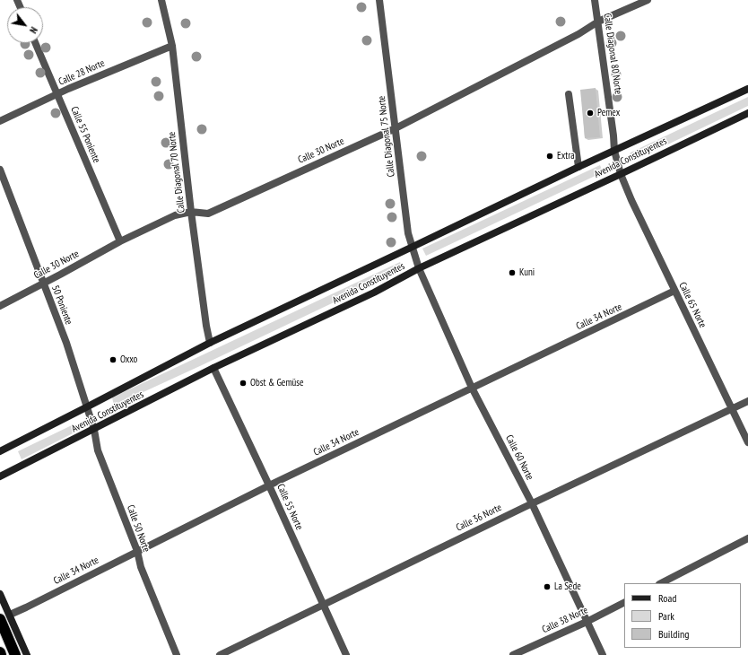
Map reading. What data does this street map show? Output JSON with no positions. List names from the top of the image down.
{
  "streets": {
    "main road": ["Avenida Constituyentes"],
    "street": [
      "Calle Diagonal 80 Norte",
      "Calle 28 Norte",
      "Calle 55 Poniente",
      "Calle Diagonal 75 Norte",
      "Calle 30 Norte",
      "Calle Diagonal 70 Norte",
      "50 Poniente",
      "Calle 65 Norte",
      "Calle 34 Norte",
      "Calle 60 Norte",
      "Calle 55 Norte",
      "Calle 36 Norte",
      "Calle 50 Norte",
      "Calle 38 Norte"
    ]
  },
  "crossings": [
    ["Calle Diagonal 80 Norte", "Calle 30 Norte"],
    ["Calle Diagonal 80 Norte", "Avenida Constituyentes"],
    ["Calle Diagonal 80 Norte", "Calle 65 Norte"],
    ["Calle 28 Norte", "Calle 55 Poniente"],
    ["Calle 28 Norte", "Calle Diagonal 70 Norte"],
    ["Calle 55 Poniente", "Calle 30 Norte"],
    ["Calle Diagonal 75 Norte", "Calle 30 Norte"],
    ["Calle Diagonal 75 Norte", "Avenida Constituyentes"],
    ["Calle Diagonal 75 Norte", "Calle 60 Norte"],
    ["Calle 30 Norte", "Calle Diagonal 70 Norte"],
    ["Calle 30 Norte", "50 Poniente"],
    ["Avenida Constituyentes", "Calle Diagonal 70 Norte"],
    ["Avenida Constituyentes", "50 Poniente"],
    ["Avenida Constituyentes", "Calle 65 Norte"],
    ["Avenida Constituyentes", "Calle 60 Norte"],
    ["Avenida Constituyentes", "Calle 55 Norte"],
    ["Avenida Constituyentes", "Calle 50 Norte"],
    ["50 Poniente", "Calle 50 Norte"],
    ["Calle 65 Norte", "Calle 34 Norte"],
    ["Calle 65 Norte", "Calle 36 Norte"],
    ["Calle 34 Norte", "Calle 60 Norte"],
    ["Calle 34 Norte", "Calle 55 Norte"],
    ["Calle 34 Norte", "Calle 50 Norte"],
    ["Calle 60 Norte", "Calle 36 Norte"],
    ["Calle 60 Norte", "Calle 38 Norte"],
    ["Calle 55 Norte", "Calle 36 Norte"]
  ],
  "places": [
    "Pemex",
    "Extra",
    "Kuni",
    "Oxxo",
    "Obst & Gemüse",
    "La Sede"
  ],
  "legend": ["Road", "Park", "Building"],
  "north": "bottom right"
}
